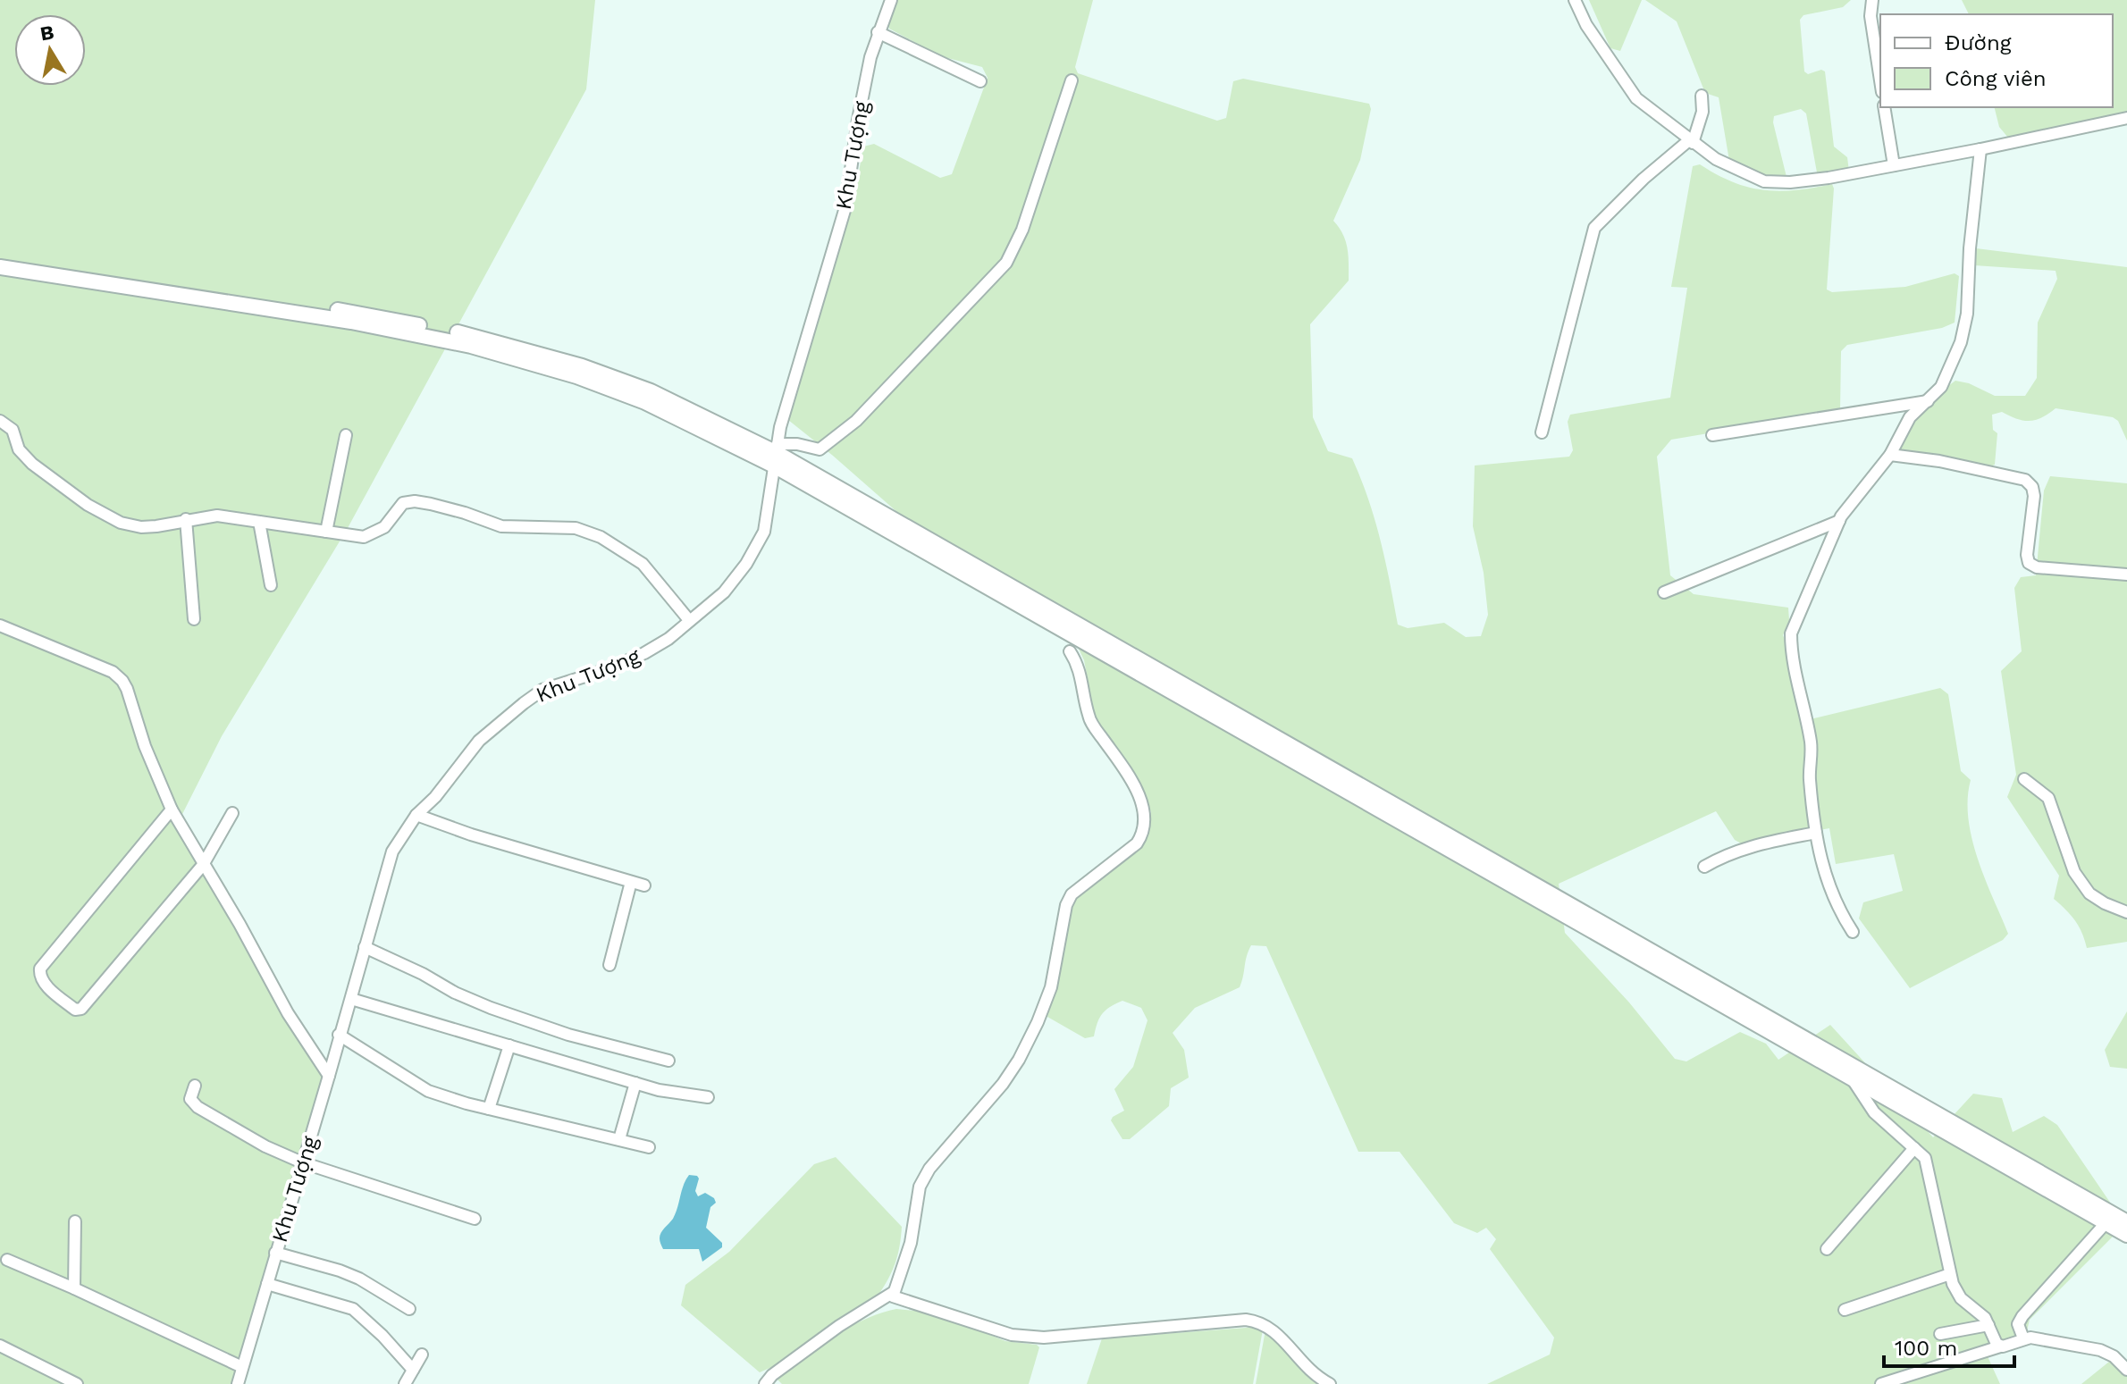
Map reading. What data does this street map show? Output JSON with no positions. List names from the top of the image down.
{
  "streets": {
    "street": ["Khu Tượng"]
  },
  "legend": ["Đường", "Công viên"],
  "scale_bar": "100 m",
  "north": "top"
}
